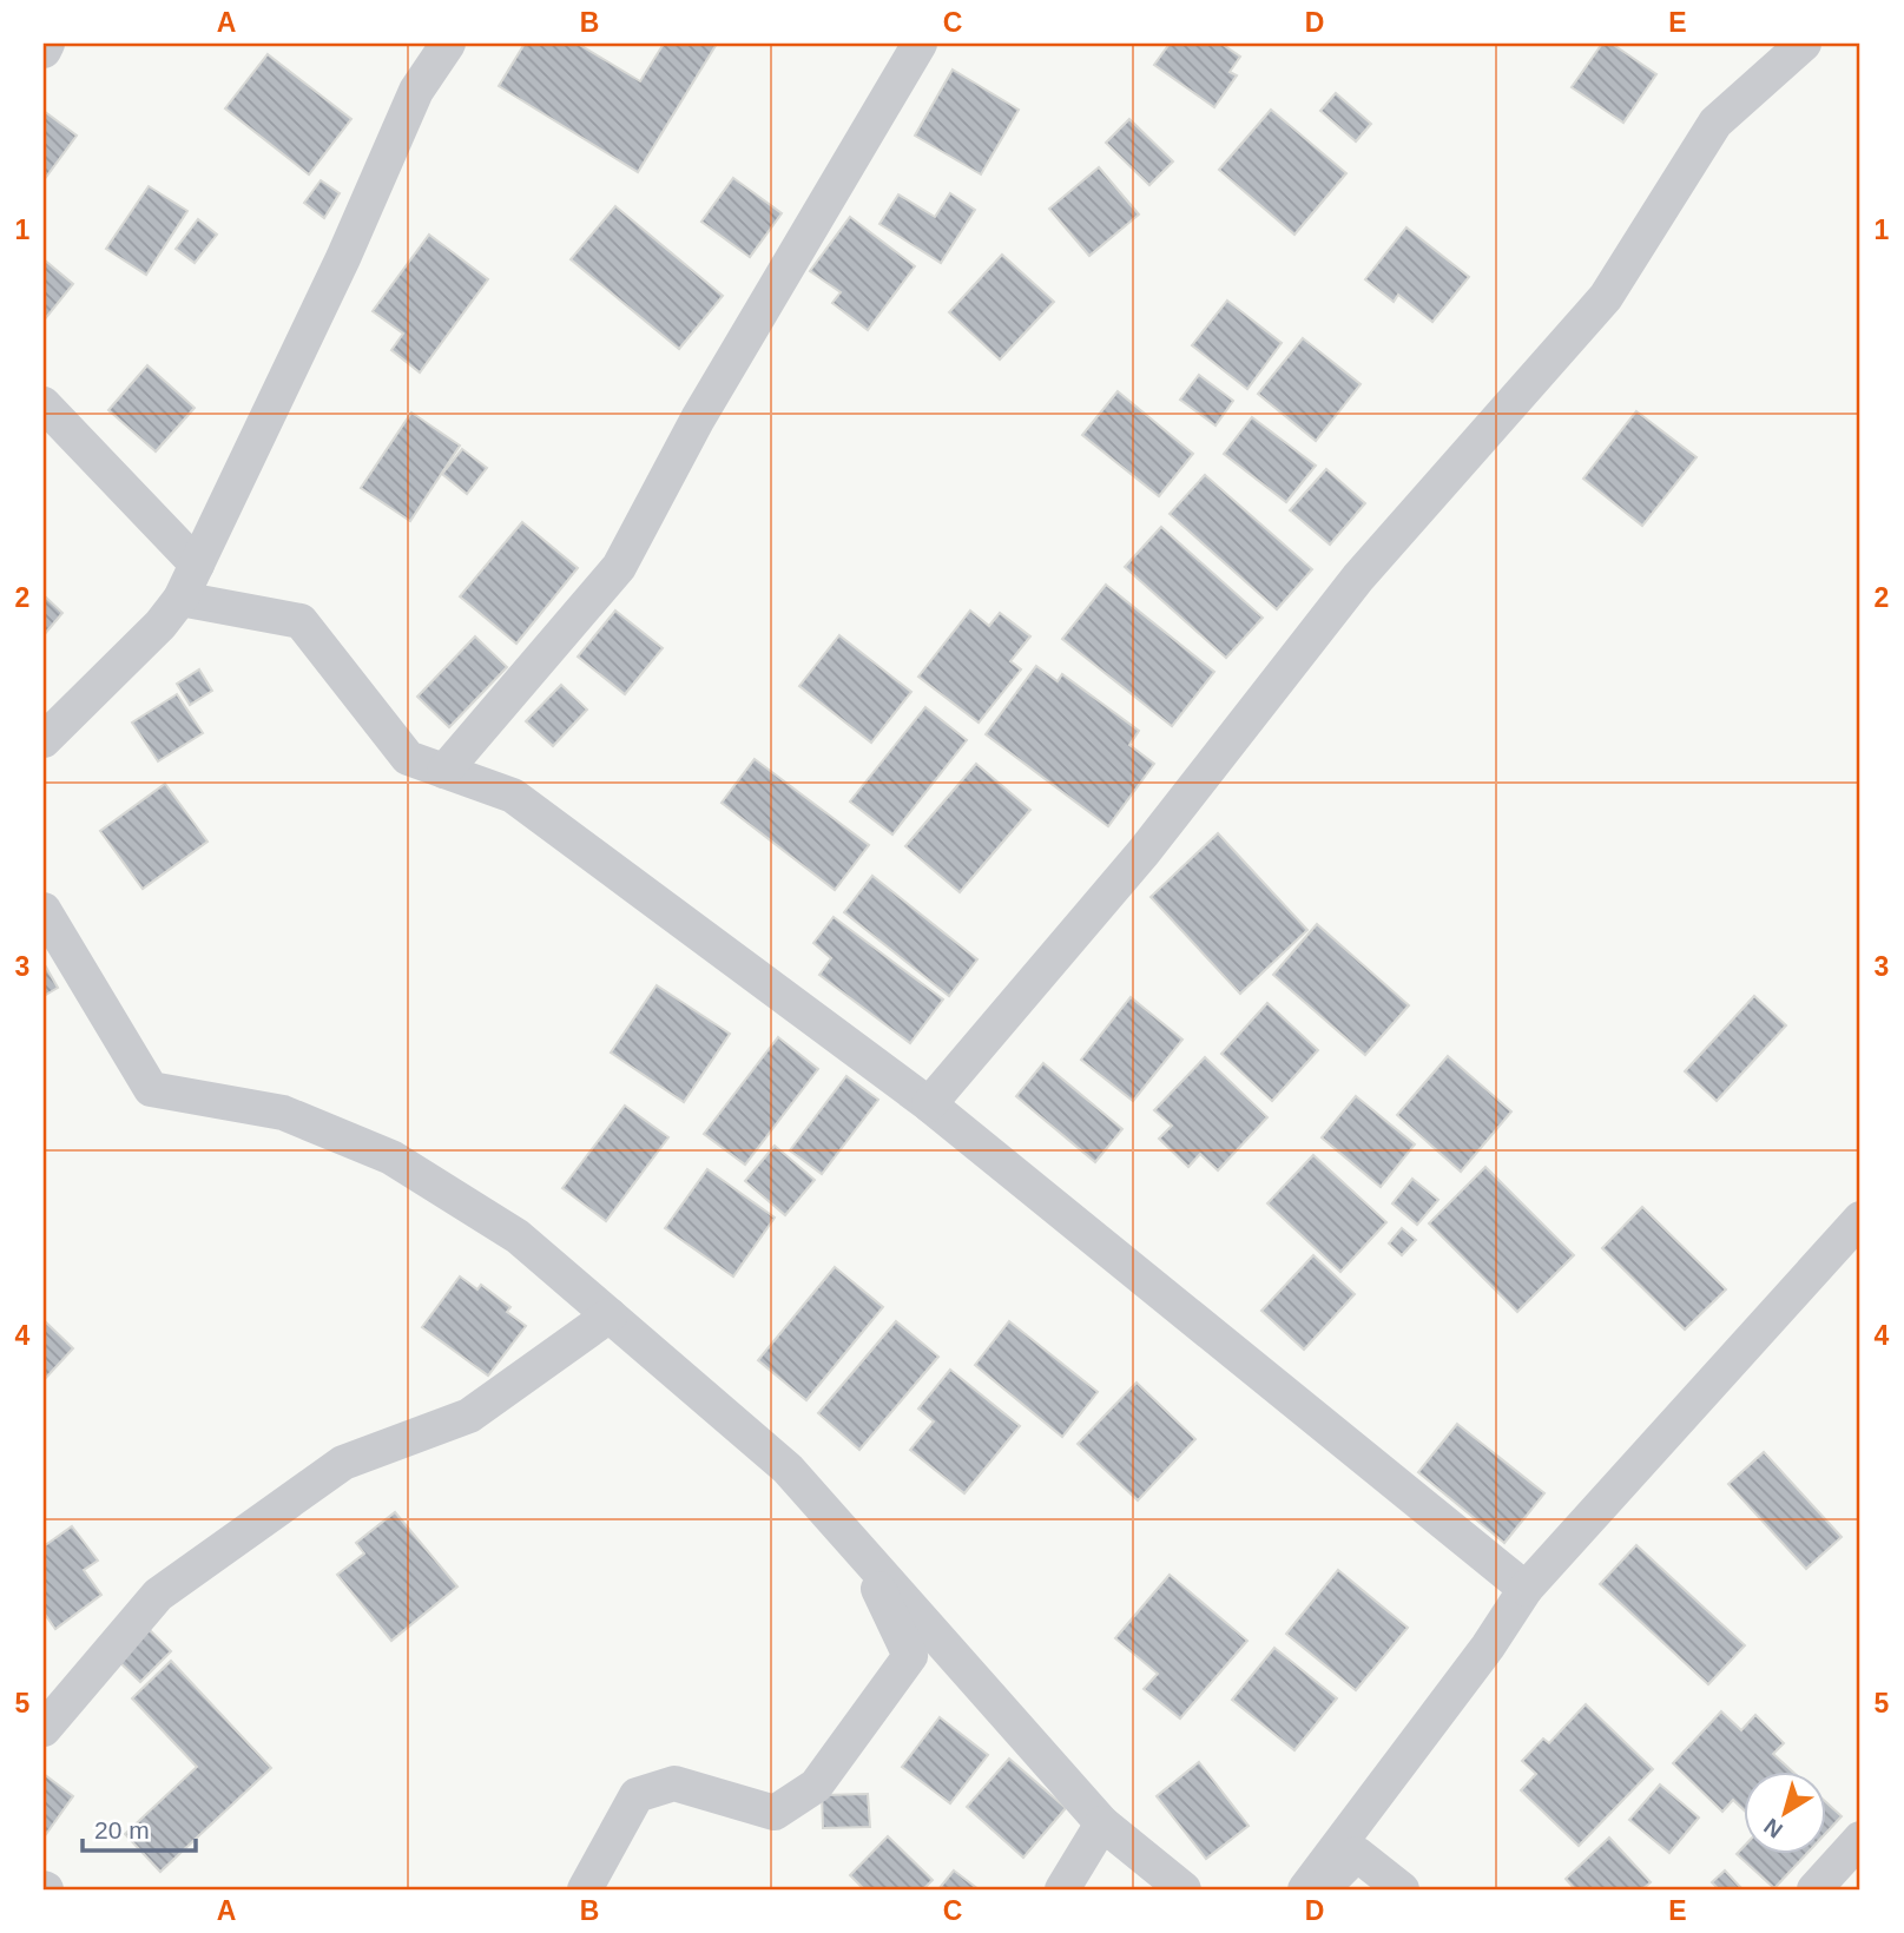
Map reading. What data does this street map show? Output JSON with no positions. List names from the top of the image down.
{
  "scale_bar": "20 m",
  "north": "bottom left",
  "grid": {
    "columns": [
      "A",
      "B",
      "C",
      "D",
      "E"
    ],
    "rows": [
      "1",
      "2",
      "3",
      "4",
      "5"
    ]
  }
}
